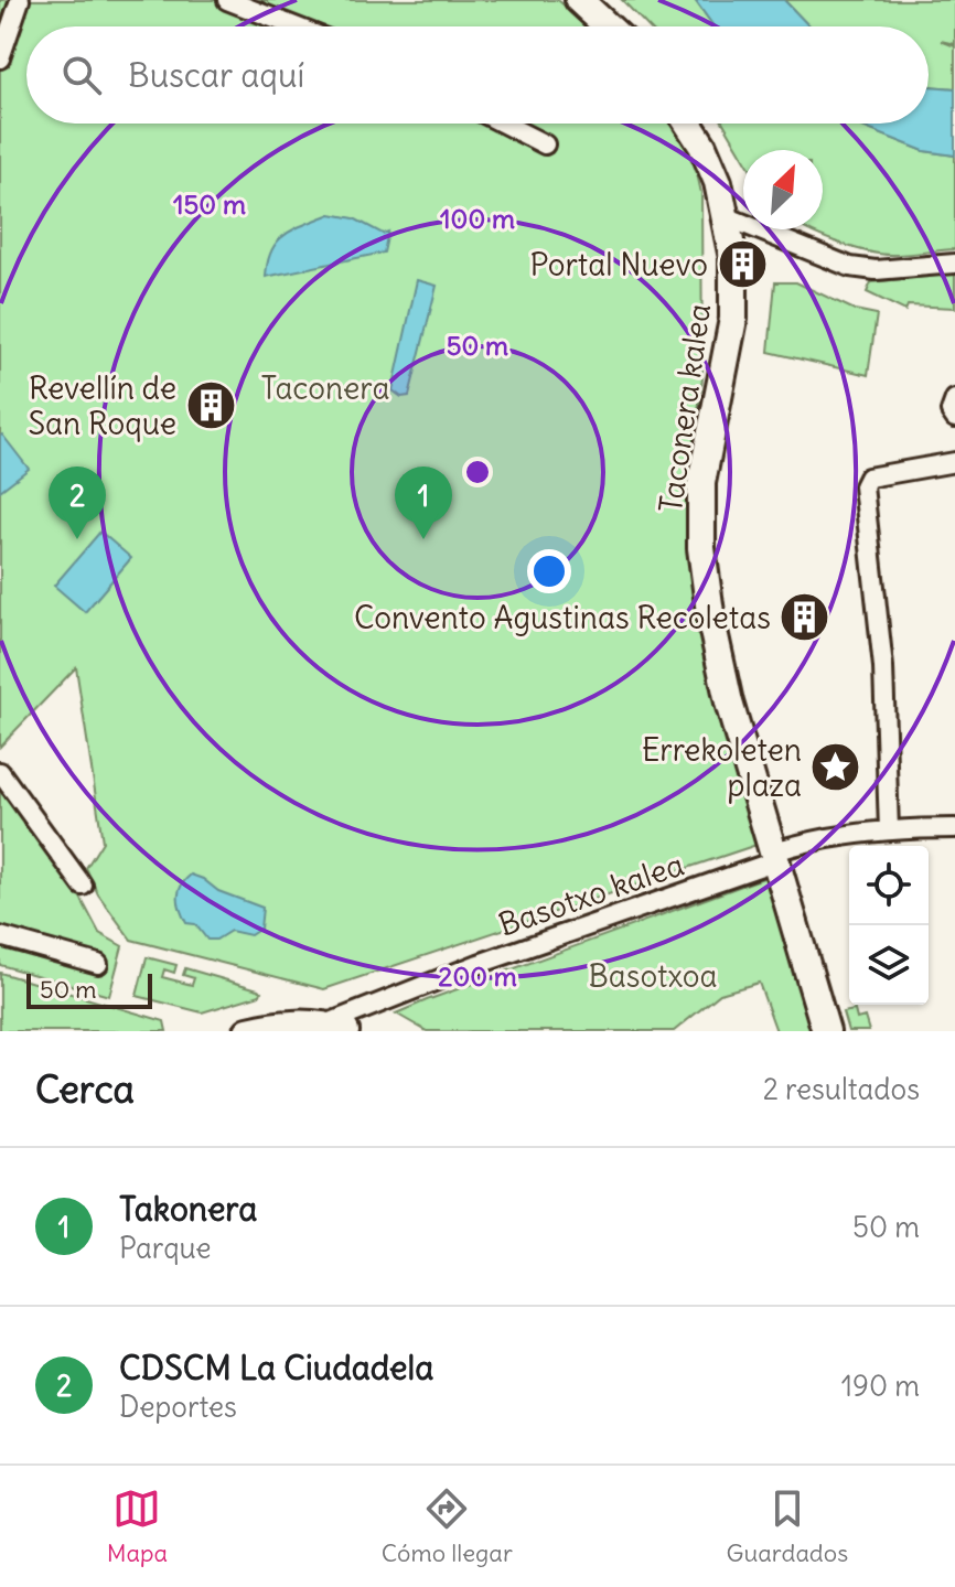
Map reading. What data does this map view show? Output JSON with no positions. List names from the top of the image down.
{
  "streets": {
    "street": ["Taconera kalea", "Basotxo kalea"]
  },
  "crossings": [
    ["Taconera kalea", "Basotxo kalea"]
  ],
  "parks": ["Taconera", "Basotxoa"],
  "places": {
    "building": ["Portal Nuevo", "Revellín de San Roque", "Convento Agustinas Recoletas"],
    "place": ["Errekoleten plaza"]
  },
  "scale_bar": "50 m",
  "north": "top right",
  "page": {
    "search": "Buscar aquí",
    "pins": ["1", "2"],
    "scale": "50 m",
    "heading": ["Cerca", "2 resultados"],
    "list": [
      {
        "mark": "1",
        "name": "Takonera",
        "note": "Parque",
        "value": "50 m"
      },
      {
        "mark": "2",
        "name": "CDSCM La Ciudadela",
        "note": "Deportes",
        "value": "190 m"
      }
    ],
    "nav": ["Mapa", "Cómo llegar", "Guardados"]
  },
  "rings": [
    "150 m",
    "100 m",
    "50 m",
    "200 m"
  ]
}
